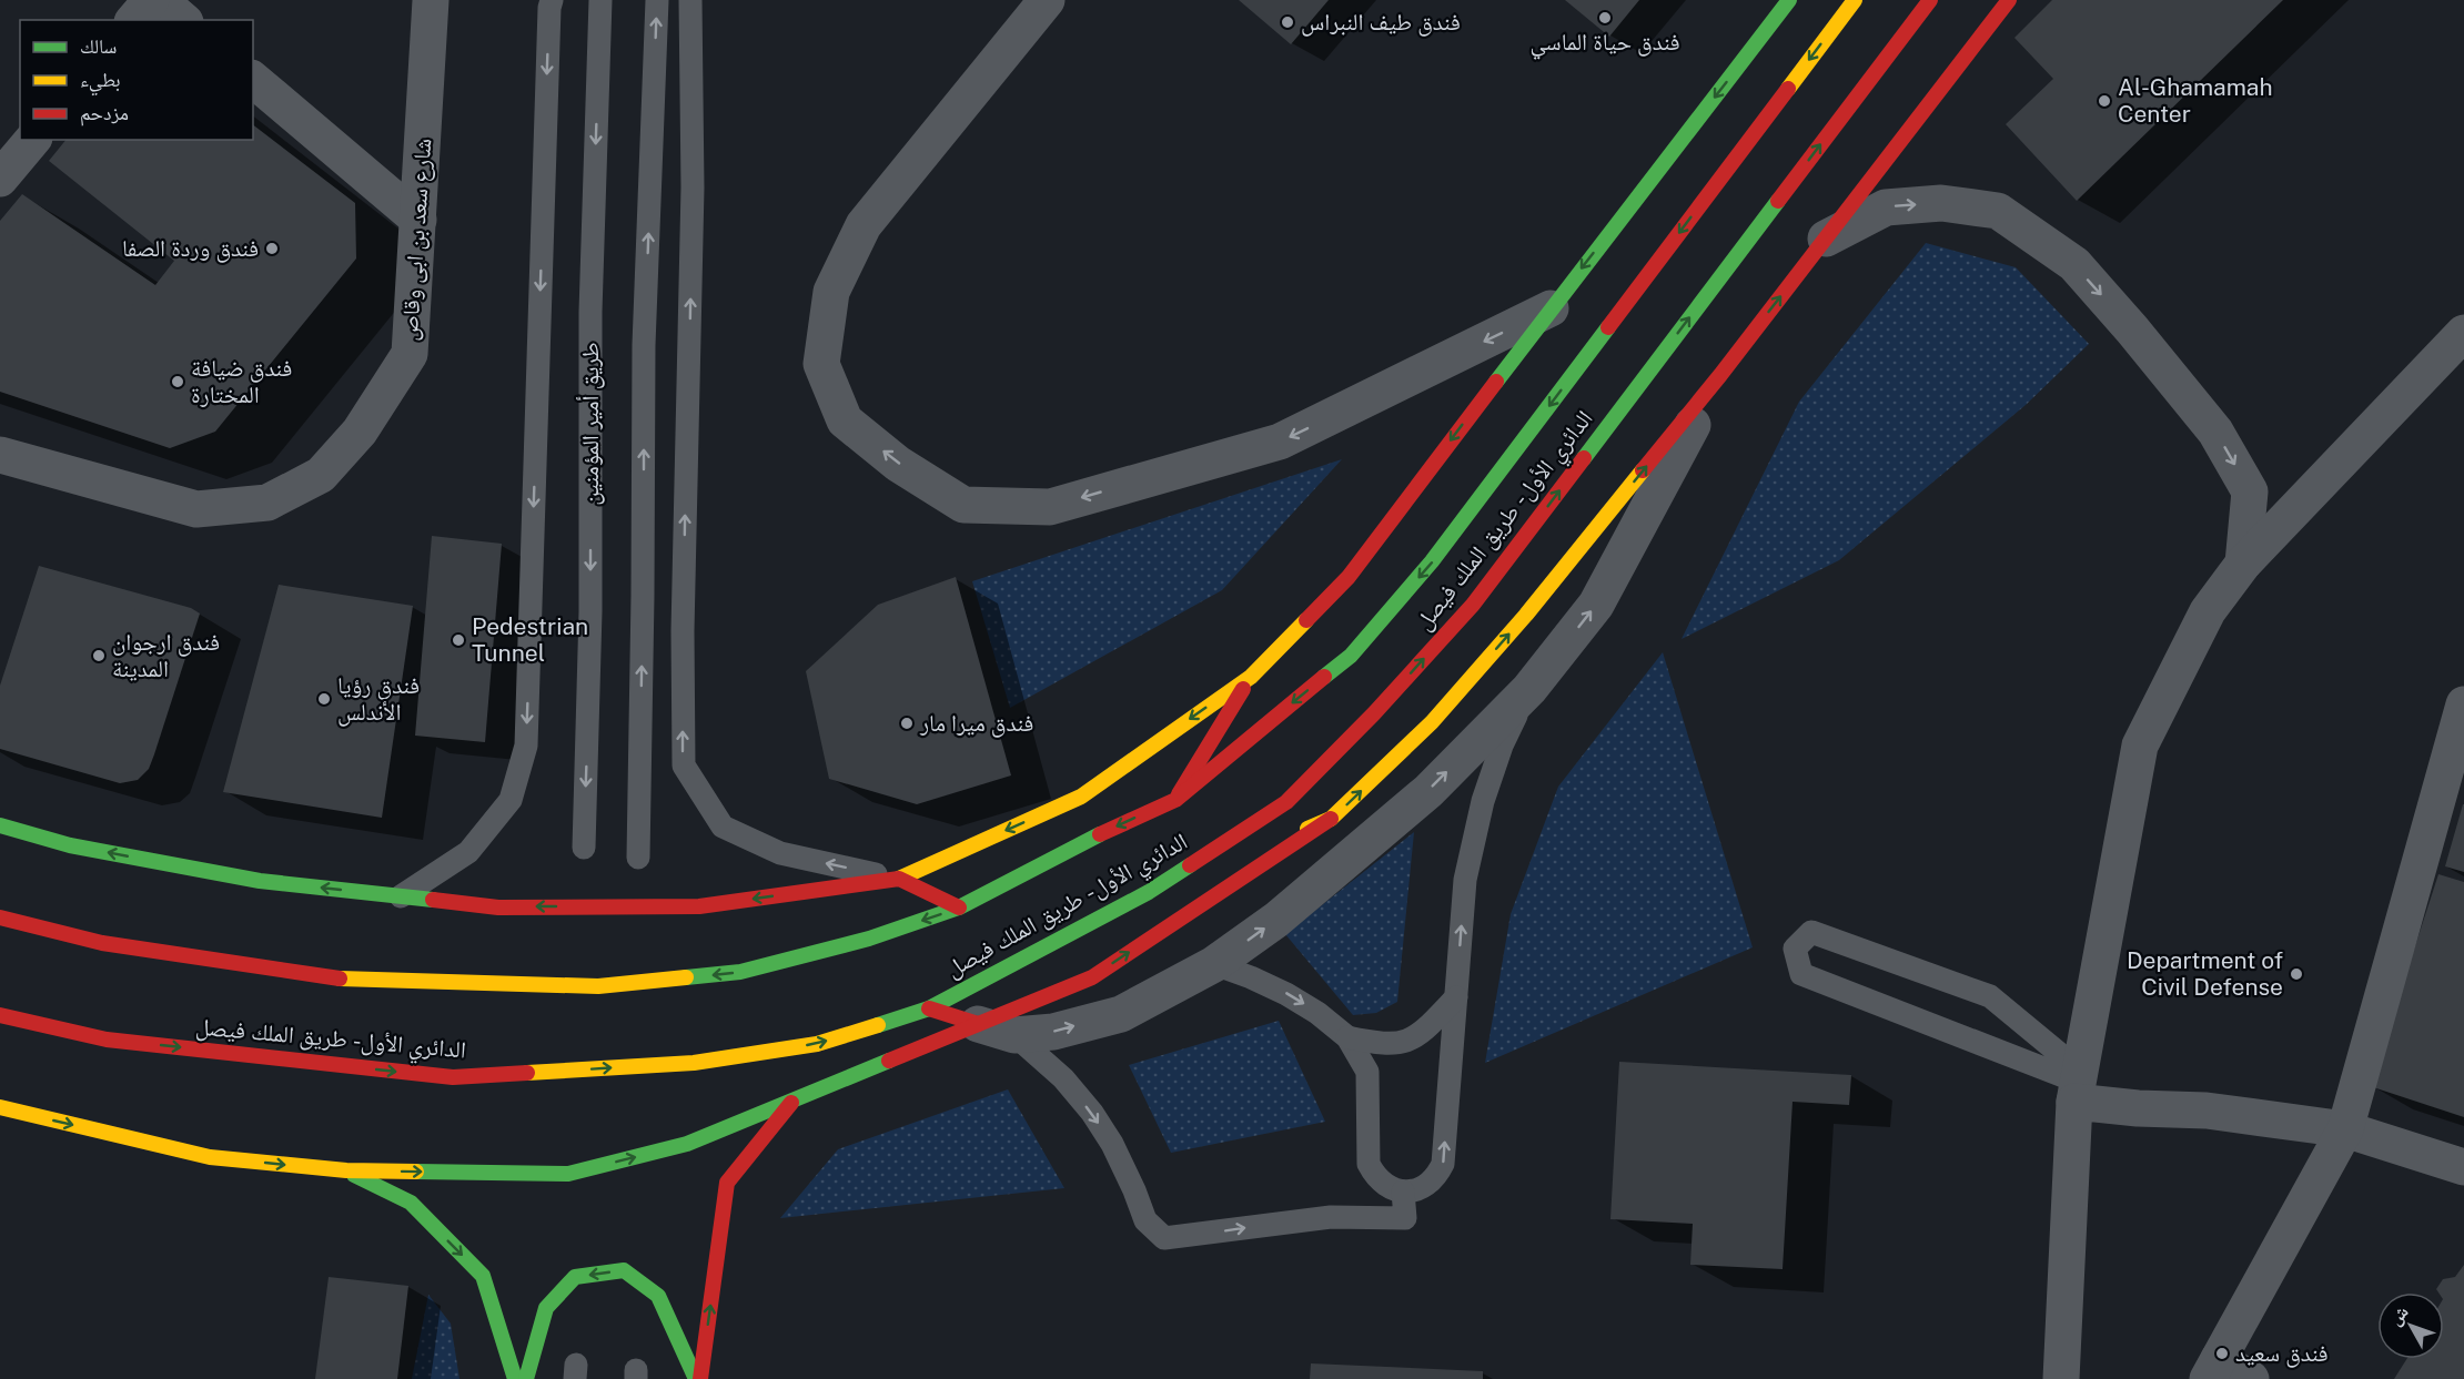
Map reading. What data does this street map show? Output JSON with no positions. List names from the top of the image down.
{
  "streets": {
    "main road": ["الدائري الأول - طريق الملك فيصل"],
    "street": ["شارع سعد بن ابى وقاص"],
    "lane": ["طريق أمير المؤمنين"]
  },
  "places": [
    "فندق حياة الماسي",
    "فندق طيف النبراس",
    "Al-Ghamamah Center",
    "فندق وردة الصفا",
    "فندق ضيافة المختارة",
    "Pedestrian Tunnel",
    "فندق ارجوان المدينة",
    "فندق رؤيا الأندلس",
    "فندق ميرا مار",
    "Department of Civil Defense",
    "فندق سعيد"
  ],
  "legend": ["سالك", "بطيء", "مزدحم"],
  "north": "top left"
}
